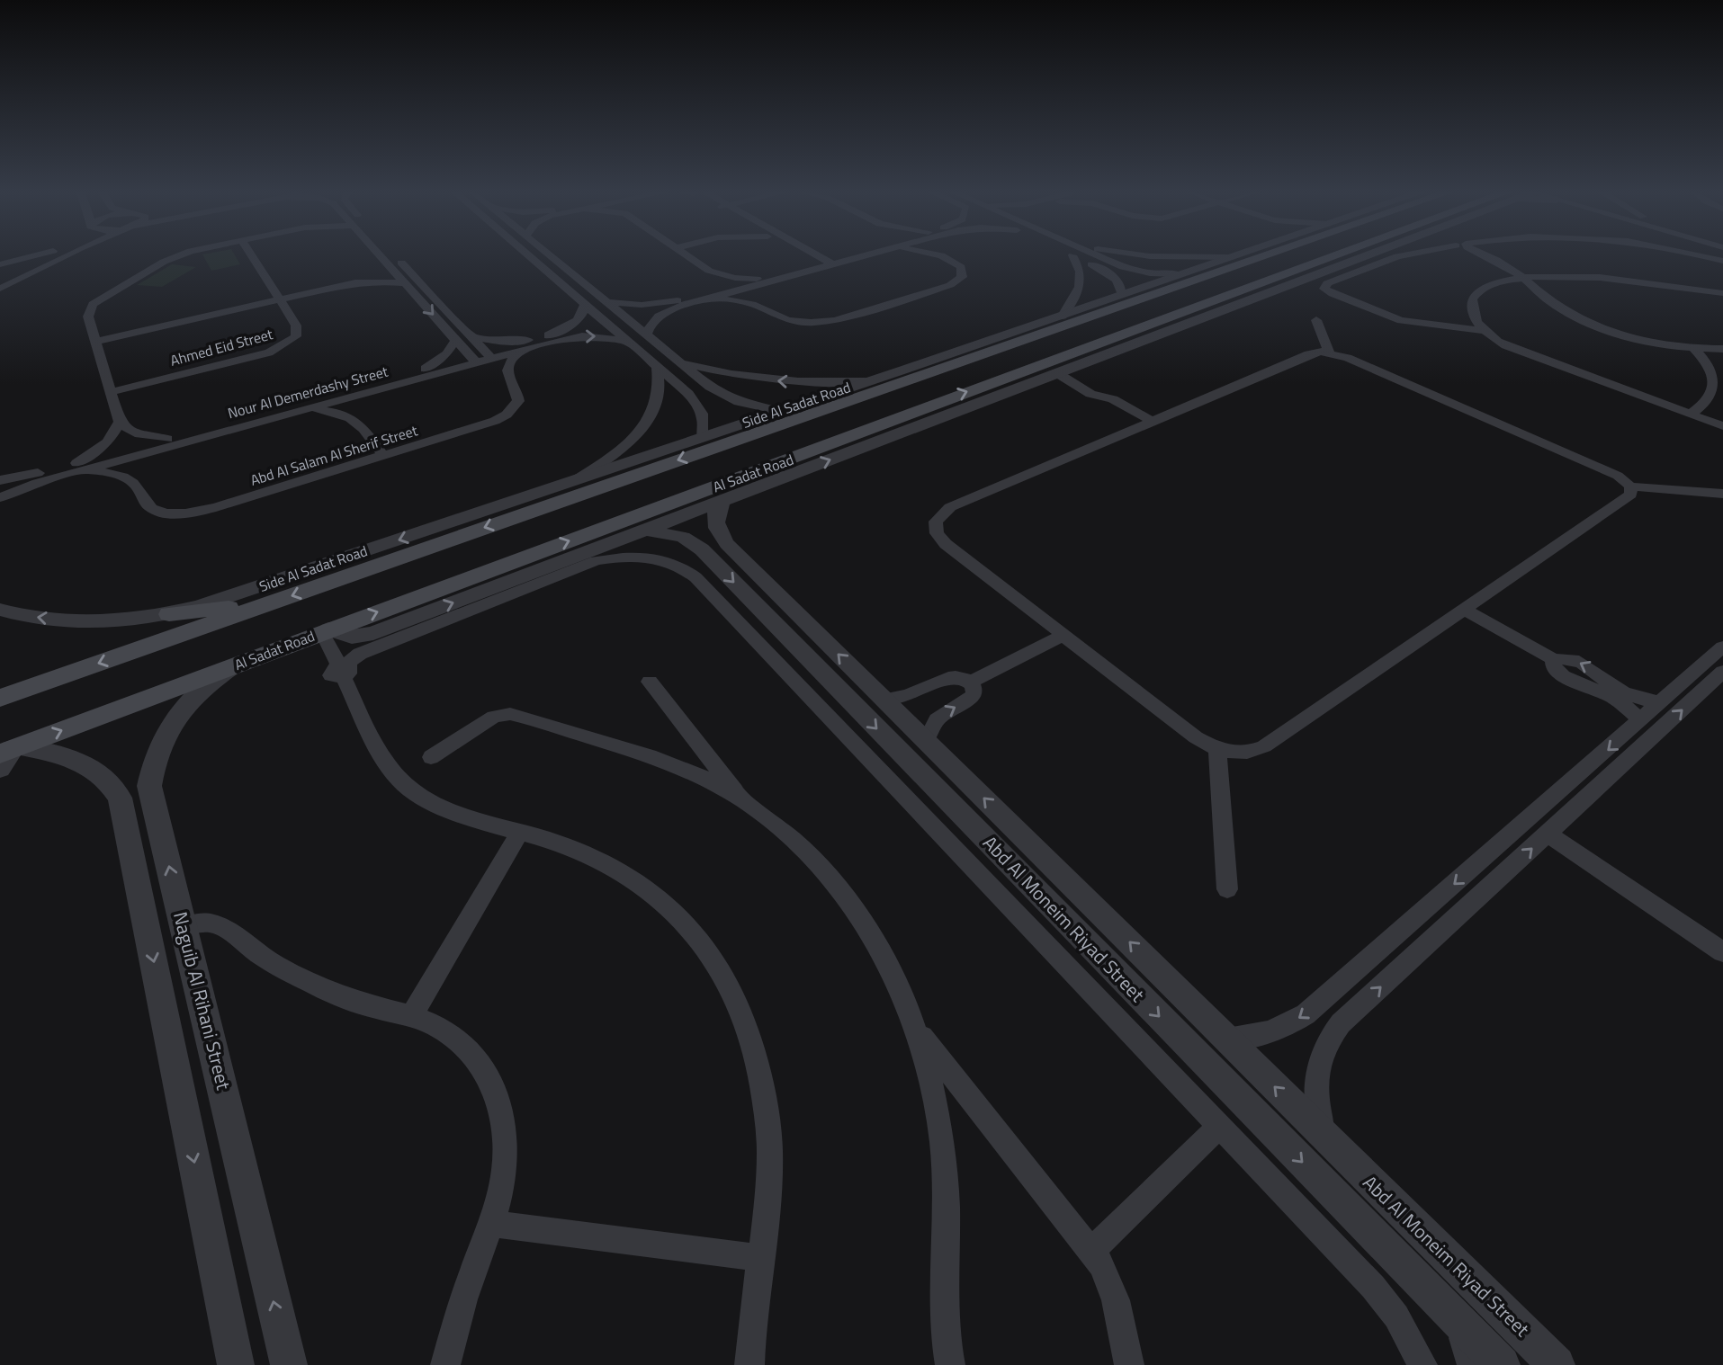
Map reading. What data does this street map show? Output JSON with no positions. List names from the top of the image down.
{
  "streets": {
    "main road": ["Al Sadat Road"],
    "street": [
      "Ahmed Eid Street",
      "Nour Al Demerdashy Street",
      "Side Al Sadat Road",
      "Abd Al Salam Al Sherif Street",
      "Abd Al Moneim Riyad Street",
      "Naguib Al Rihani Street"
    ]
  },
  "crossings": [
    ["Nour Al Demerdashy Street", "Abd Al Salam Al Sherif Street"],
    ["Al Sadat Road", "Abd Al Moneim Riyad Street"],
    ["Al Sadat Road", "Naguib Al Rihani Street"]
  ]
}
